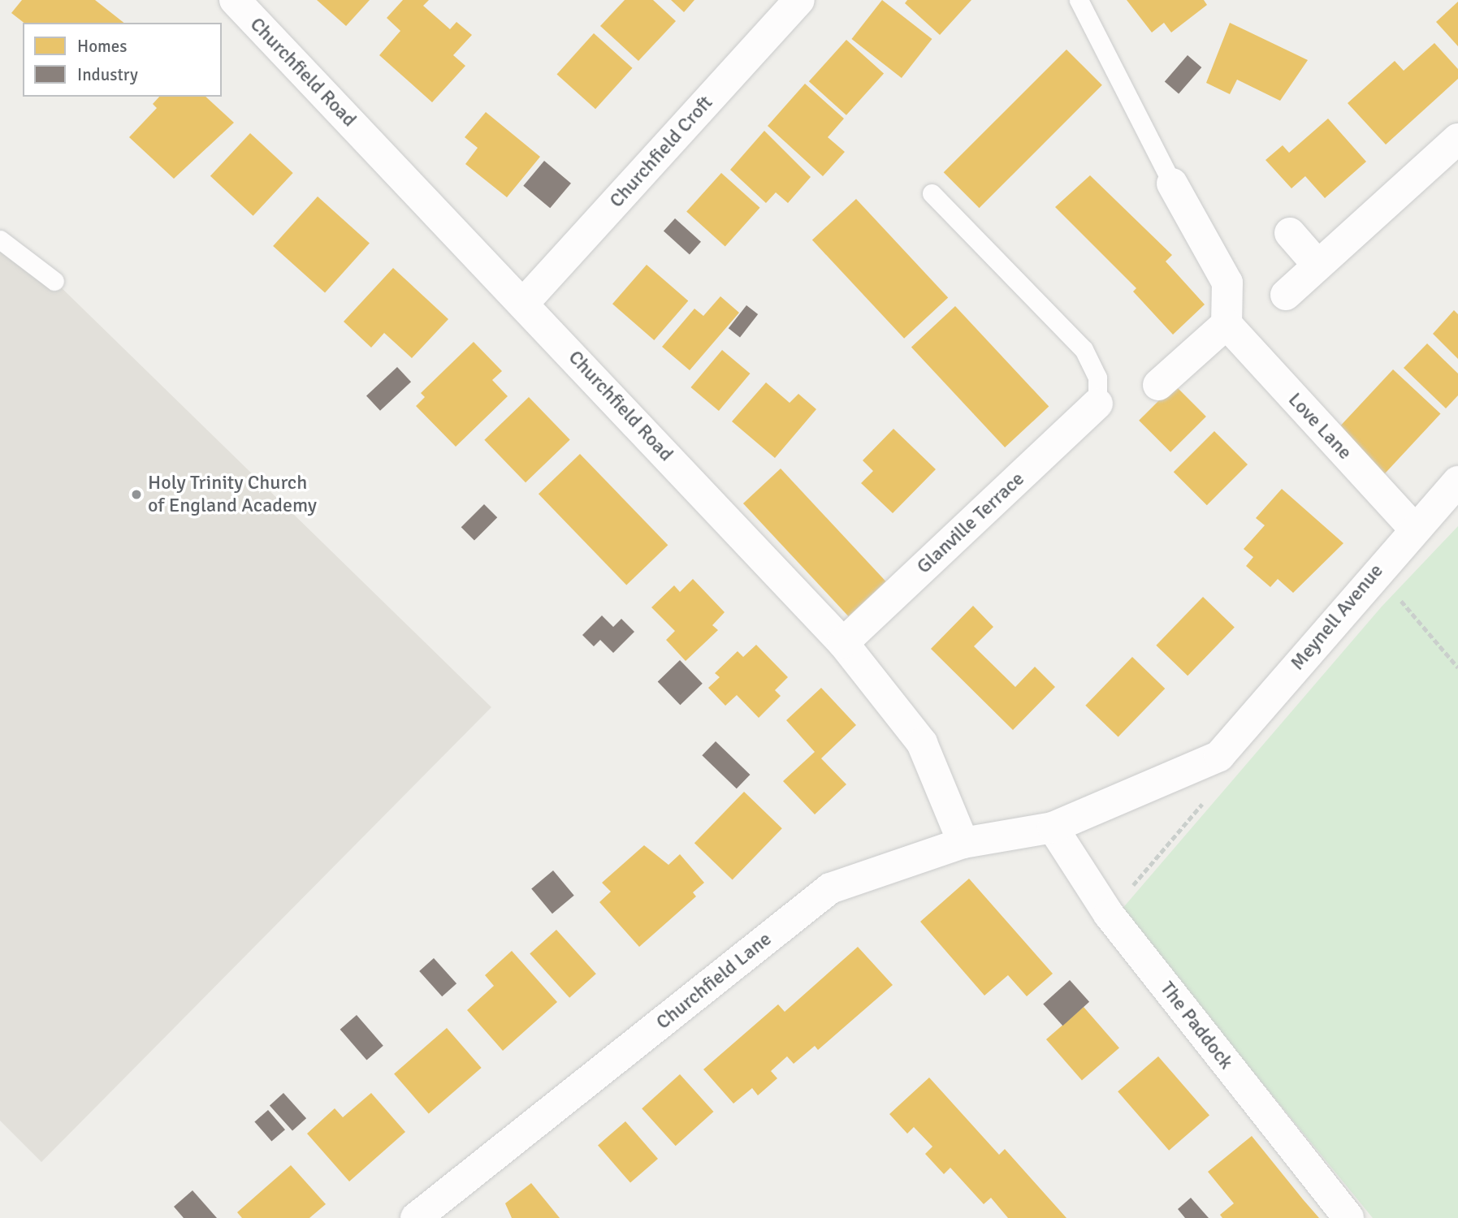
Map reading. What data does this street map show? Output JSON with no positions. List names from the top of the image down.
{
  "streets": {
    "street": [
      "Churchfield Road",
      "Churchfield Croft",
      "Love Lane",
      "Glanville Terrace",
      "Meynell Avenue",
      "Churchfield Lane",
      "The Paddock"
    ]
  },
  "crossings": [
    ["Churchfield Road", "Churchfield Croft"],
    ["Churchfield Road", "Glanville Terrace"],
    ["Churchfield Road", "Churchfield Lane"],
    ["Love Lane", "Meynell Avenue"],
    ["Meynell Avenue", "Churchfield Lane"],
    ["Meynell Avenue", "The Paddock"],
    ["Churchfield Lane", "The Paddock"]
  ],
  "places": ["Holy Trinity Church of England Academy"],
  "legend": ["Homes", "Industry"]
}
